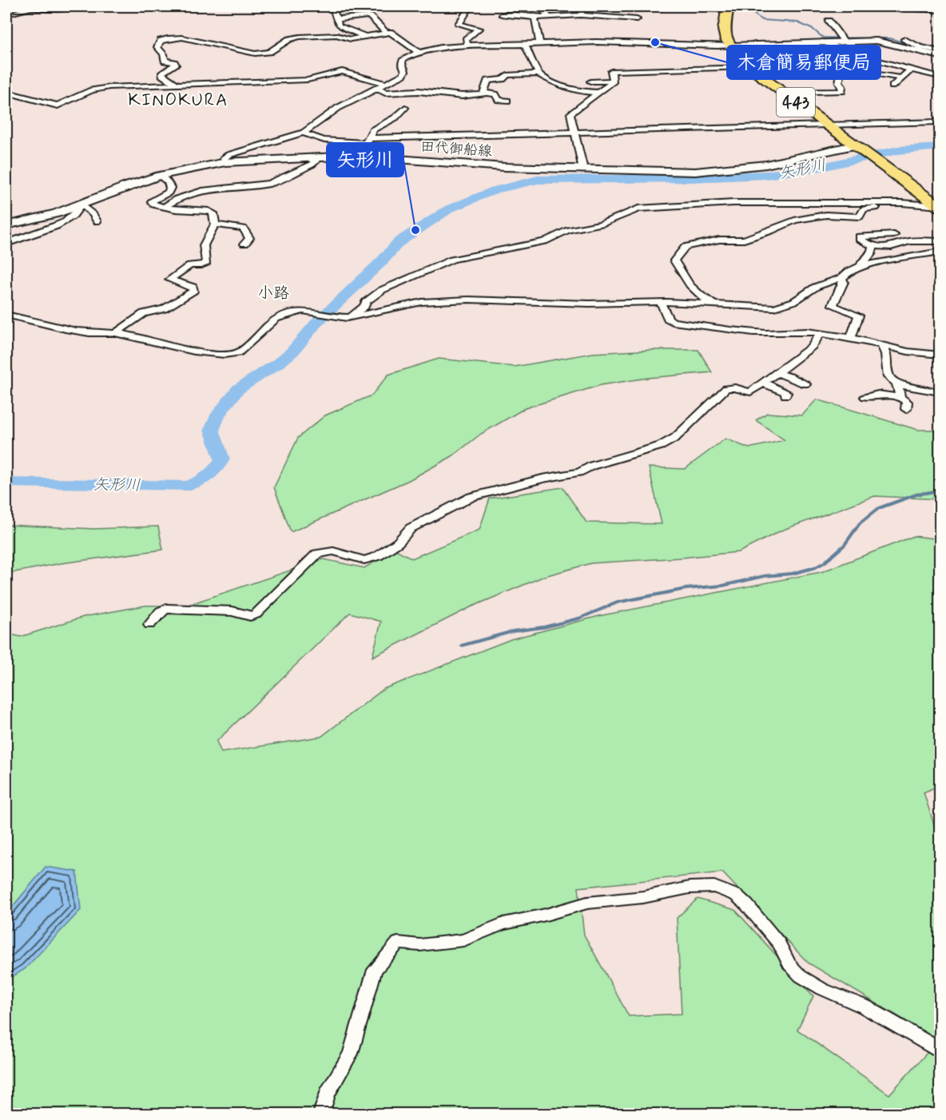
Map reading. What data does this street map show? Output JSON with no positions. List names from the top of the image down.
{
  "streets": {
    "highway": ["443"],
    "main road": ["田代御船線"]
  },
  "crossings": [
    ["443", "田代御船線"]
  ],
  "districts": ["KINOKURA", "小路"],
  "water": ["矢形川"],
  "places": ["木倉簡易郵便局", "矢形川"]
}
